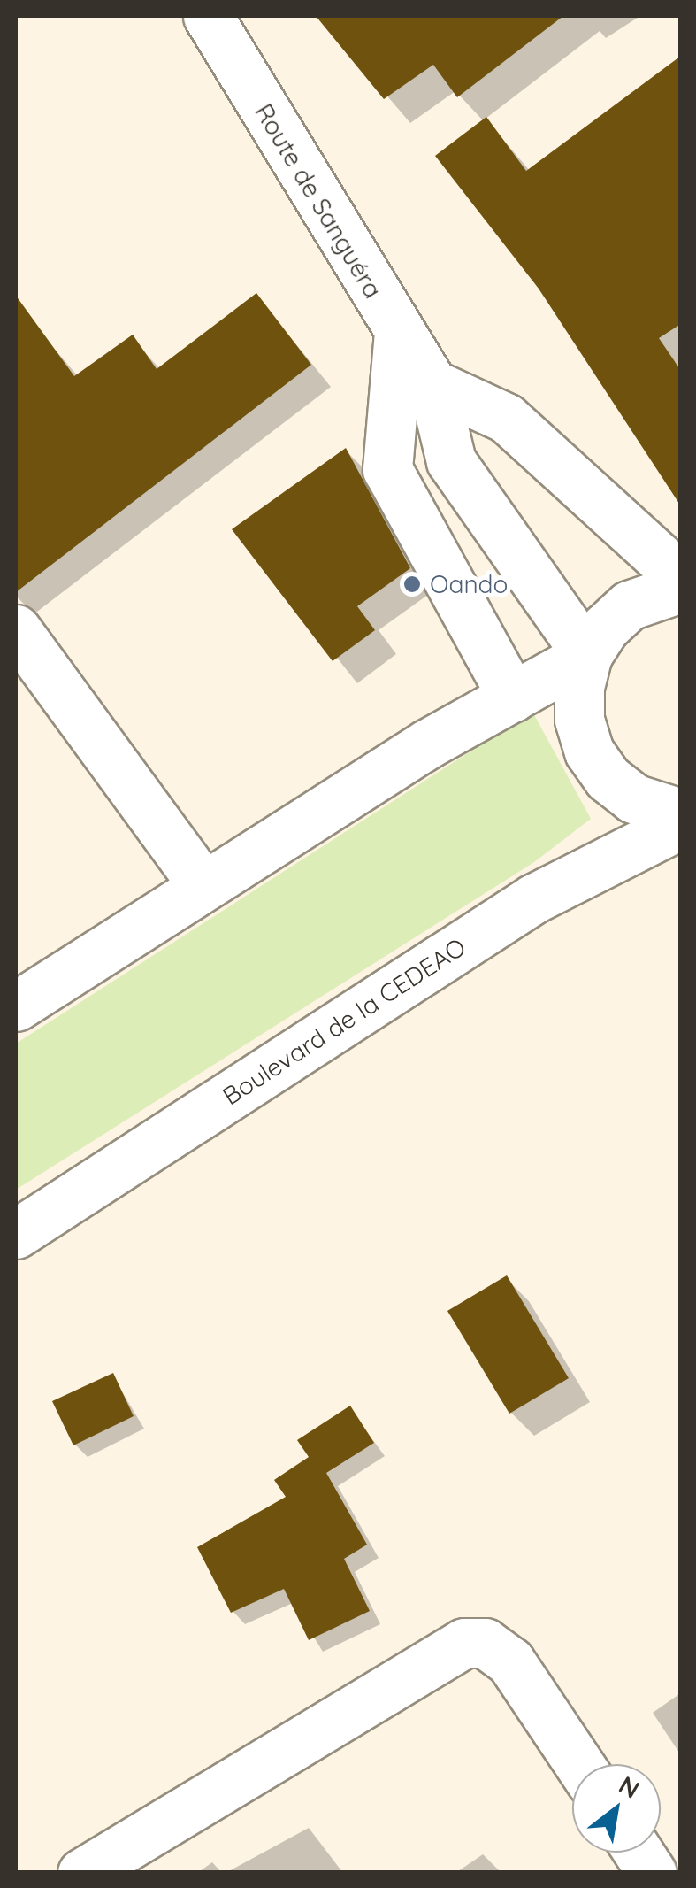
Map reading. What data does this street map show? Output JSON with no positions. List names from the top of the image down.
{
  "streets": {
    "street": ["Route de Sanguéra", "Boulevard de la CEDEAO"]
  },
  "places": ["Oando"],
  "north": "top right"
}
